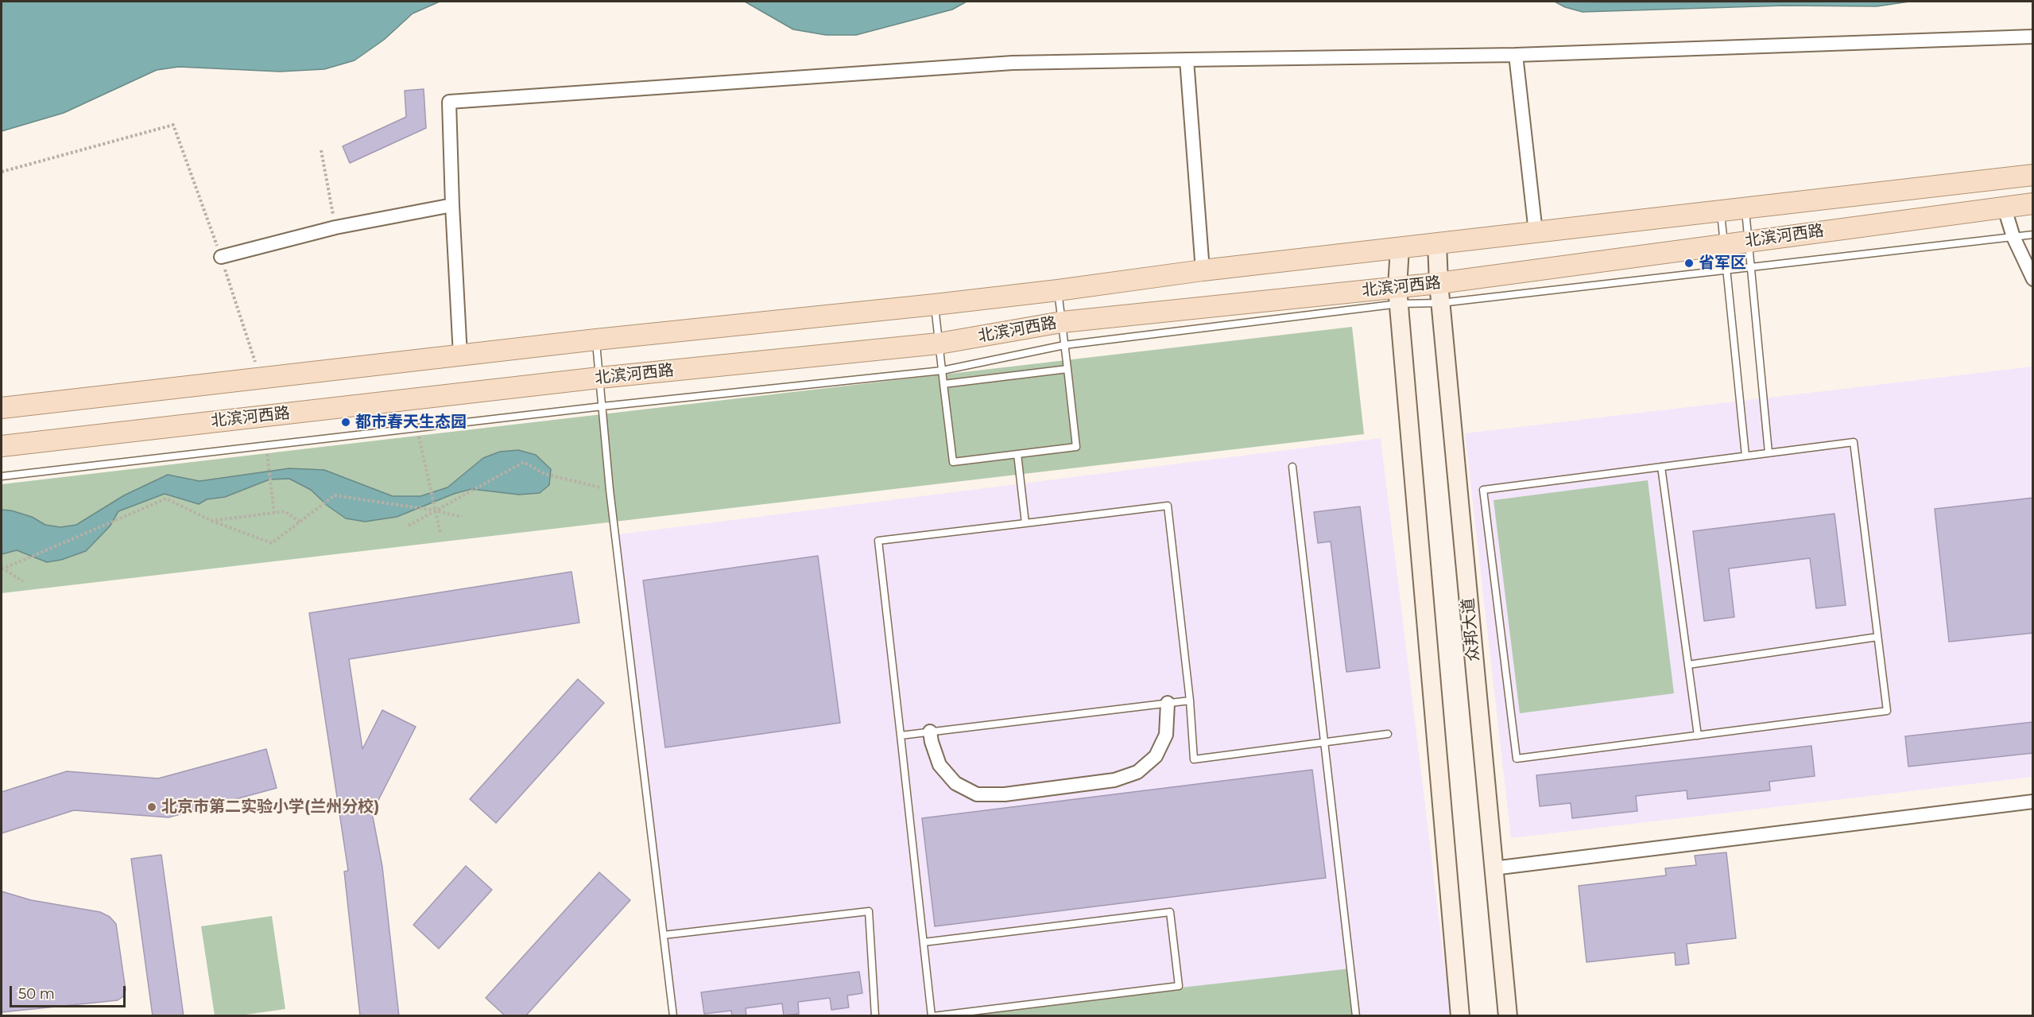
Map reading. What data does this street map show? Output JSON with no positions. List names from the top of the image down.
{
  "streets": {
    "main road": ["北滨河西路", "众邦大道"]
  },
  "crossings": [
    ["北滨河西路", "众邦大道"]
  ],
  "places": ["省军区", "都市春天生态园", "北京市第二实验小学(兰州分校)"],
  "scale_bar": "50 m"
}
